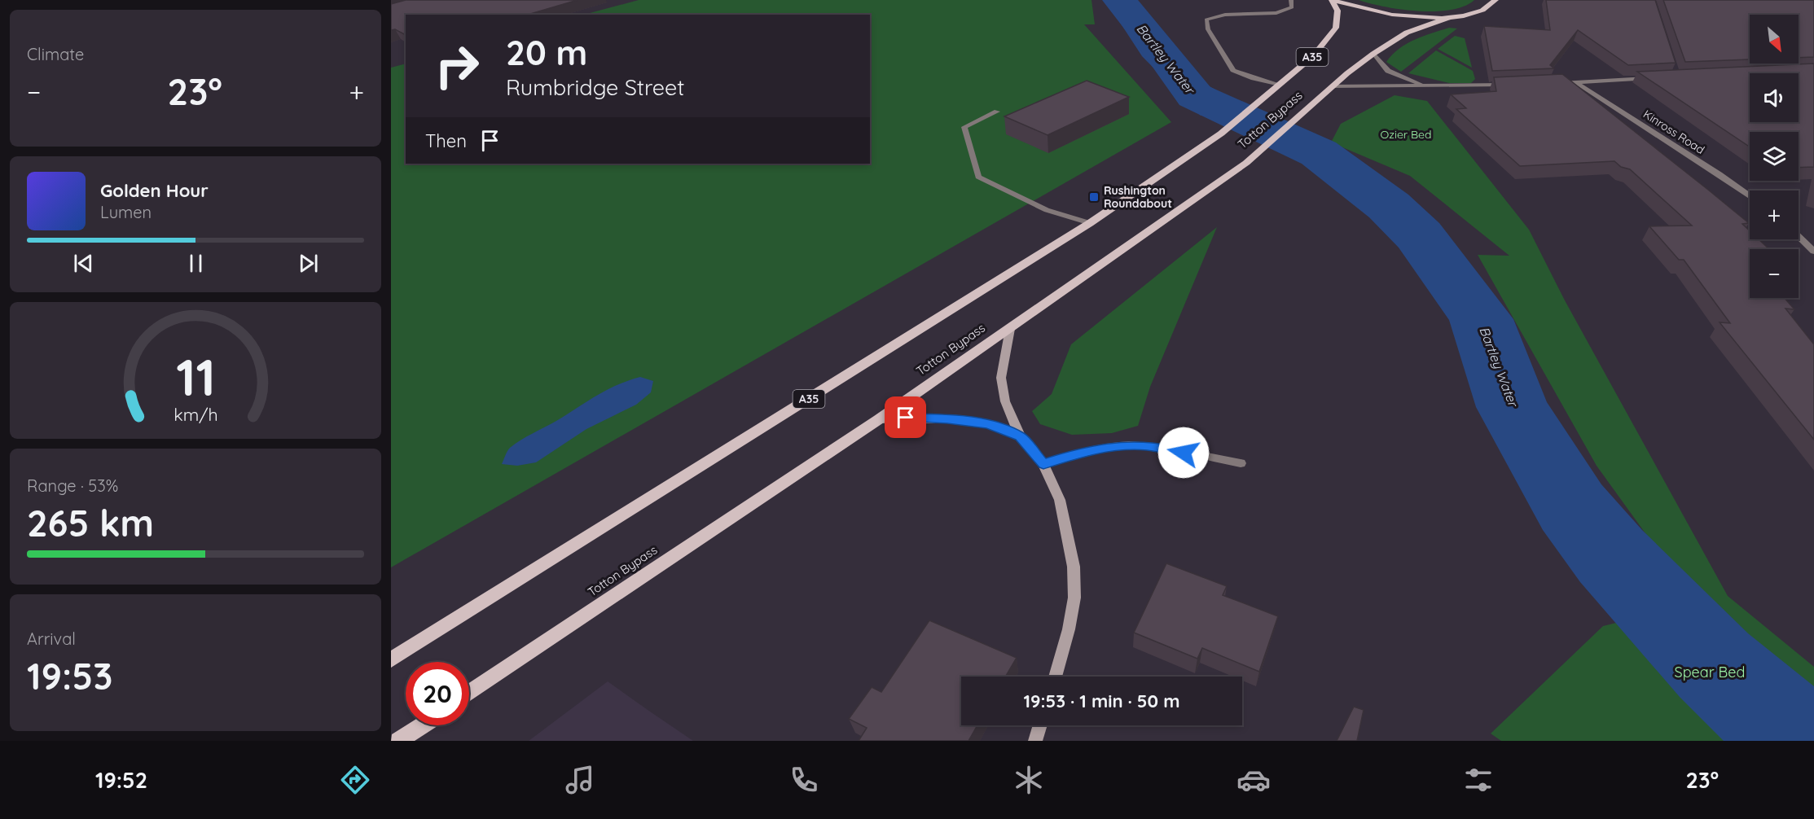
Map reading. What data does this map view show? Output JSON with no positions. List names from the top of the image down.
{
  "streets": {
    "main road": ["A35", "Totton Bypass"],
    "street": ["Kinross Road"]
  },
  "water": ["Bartley Water"],
  "parks": ["Ozier Bed", "Spear Bed"],
  "places": {
    "transit": ["Rushington Roundabout"]
  },
  "north": "bottom right",
  "page": {
    "tile": [
      "Climate",
      ["Range · 53%", "265 km"],
      ["Arrival", "19:53"]
    ],
    "map_buttons": ["+", "−"],
    "turn": ["20 m", "Rumbridge Street"],
    "heat": ["−", "23°", "+"],
    "then": "Then",
    "song": ["Golden Hour", "Lumen"],
    "limit": "20",
    "trip": "19:53 · 1 min · 50 m",
    "tabs": ["19:52", "23°"],
    "gauge": ["11", "km/h"]
  }
}
